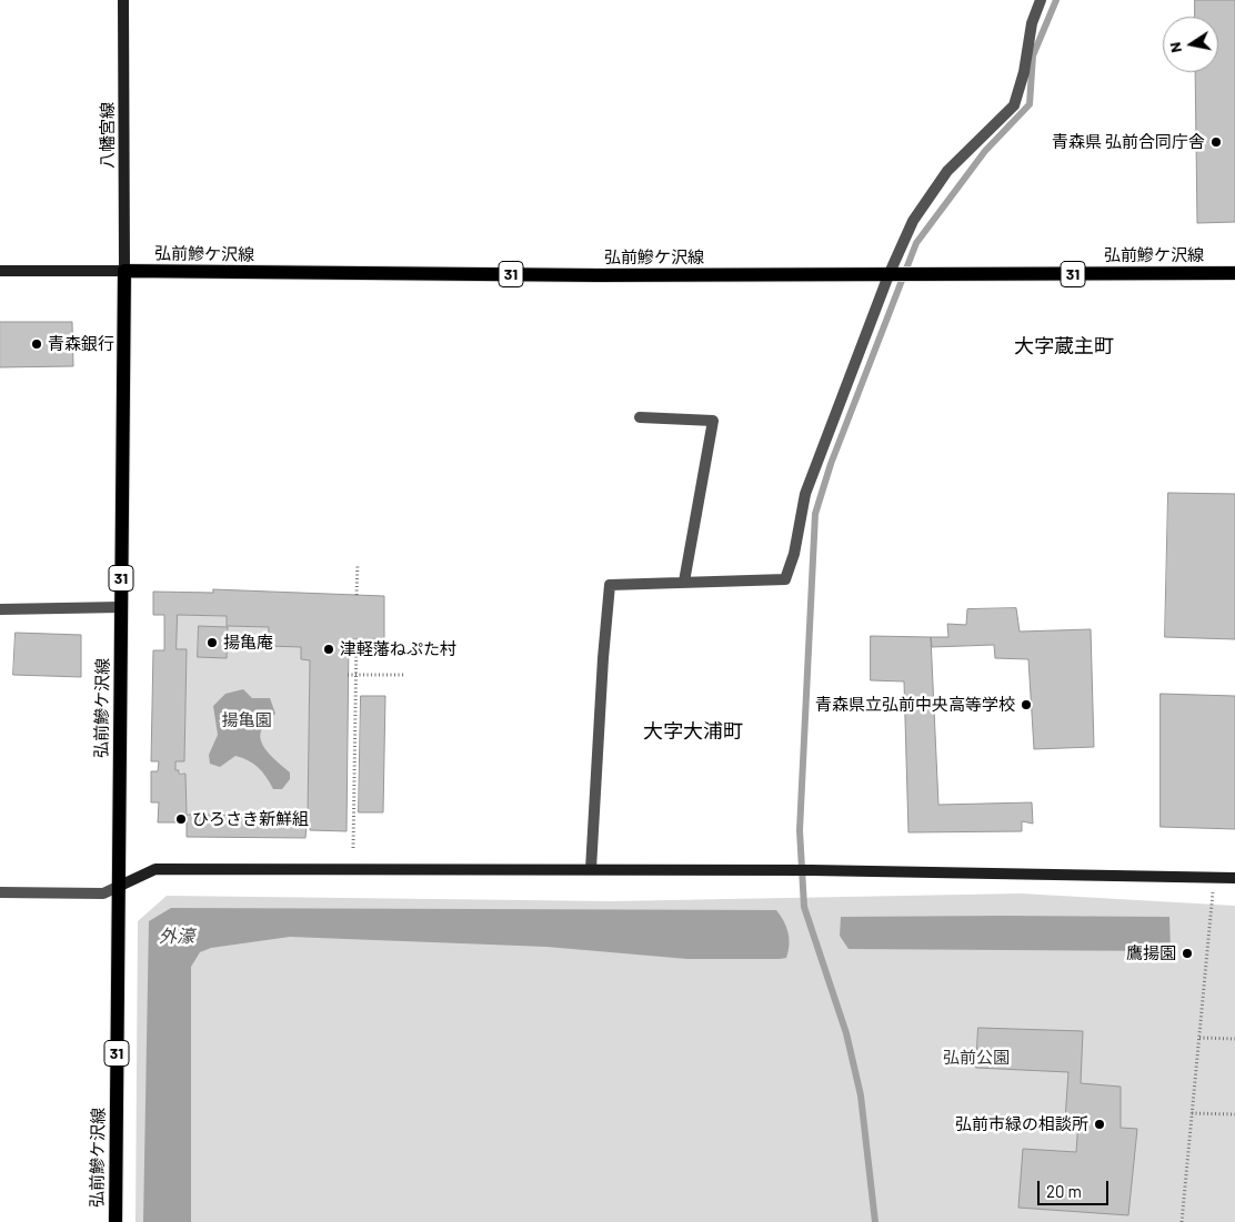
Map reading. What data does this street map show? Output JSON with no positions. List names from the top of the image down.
{
  "streets": {
    "main road": ["弘前鰺ケ沢線", "31"],
    "street": ["八幡宮線"]
  },
  "crossings": [
    ["八幡宮線", "弘前鰺ケ沢線"]
  ],
  "districts": ["大字蔵主町", "大字大浦町"],
  "water": ["外濠"],
  "parks": ["揚亀園", "弘前公園"],
  "places": [
    "青森県 弘前合同庁舎",
    "青森銀行",
    "揚亀庵",
    "津軽藩ねぷた村",
    "青森県立弘前中央高等学校",
    "ひろさき新鮮組",
    "鷹揚園",
    "弘前市緑の相談所"
  ],
  "scale_bar": "20 m",
  "north": "left"
}
